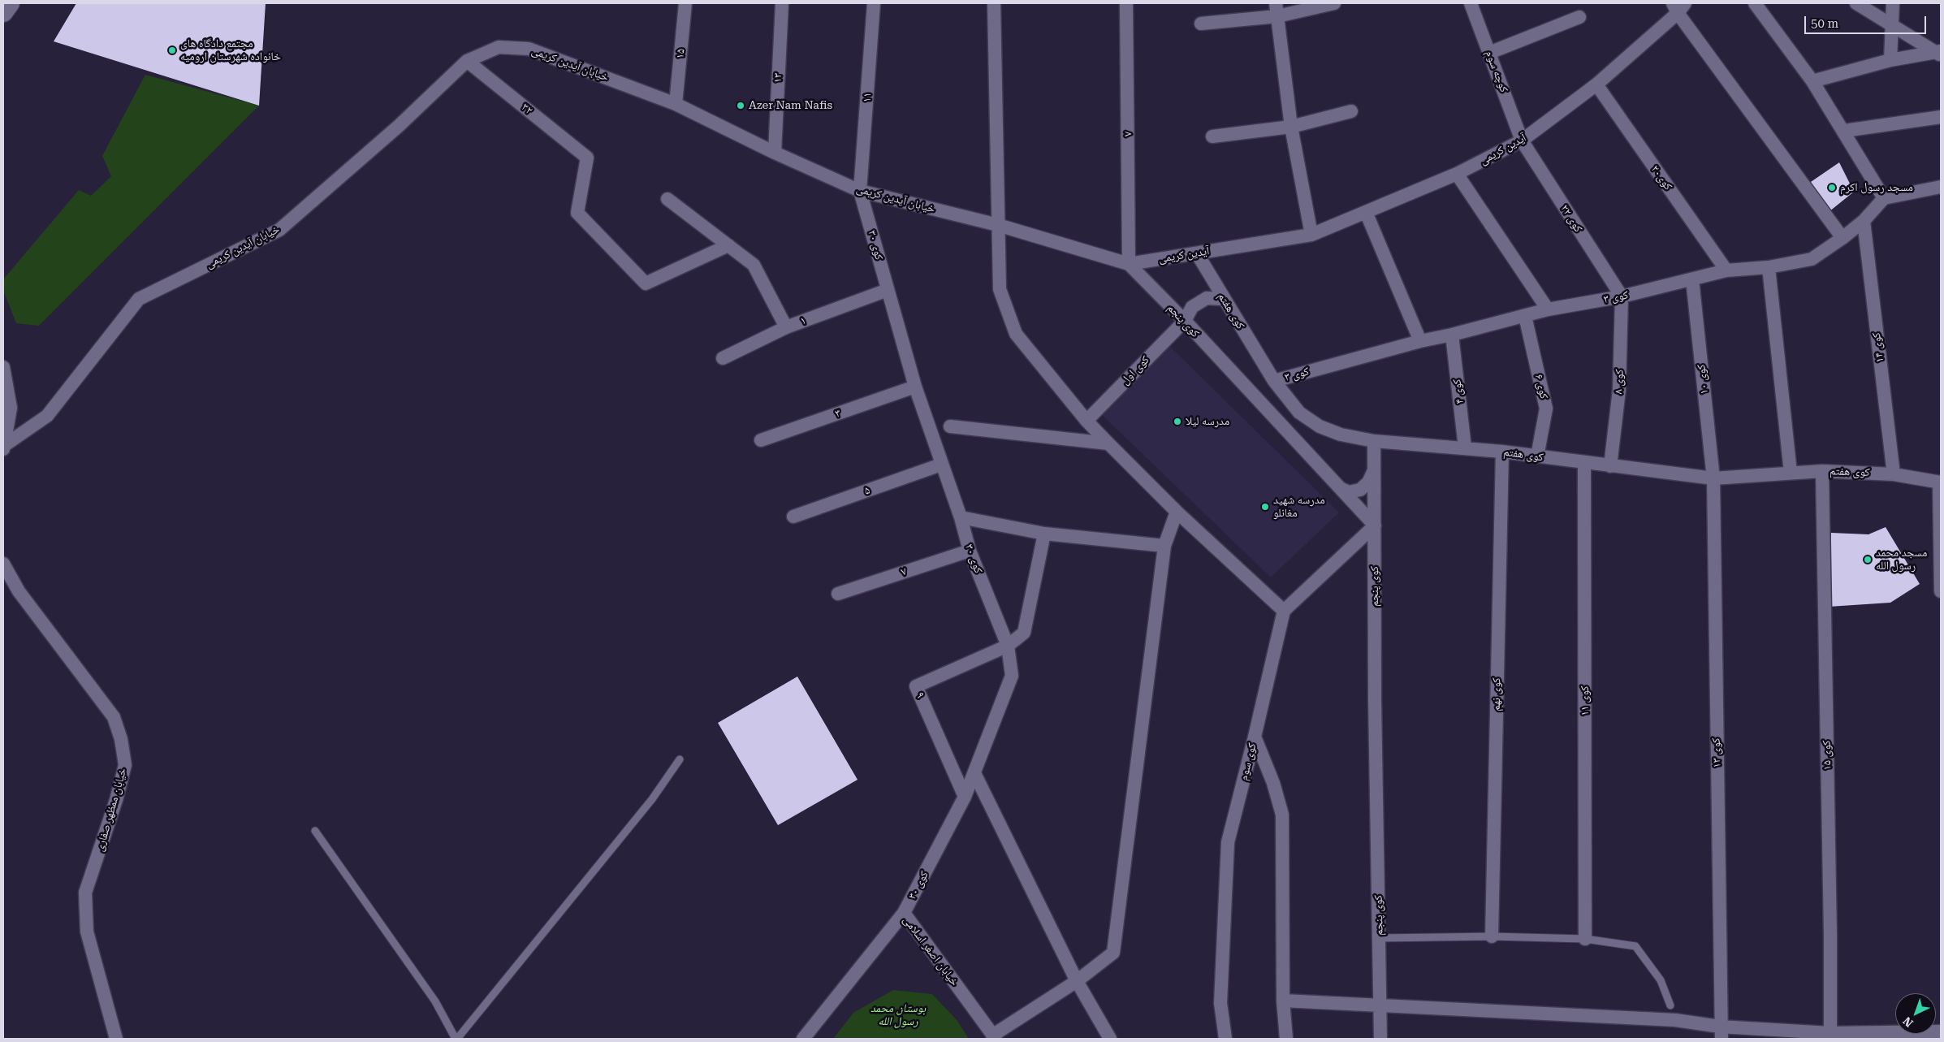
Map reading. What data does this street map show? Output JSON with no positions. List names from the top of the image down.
{
  "streets": {
    "street": [
      "۱۵",
      "خیابان آیدین کریمی",
      "کوچه سوم",
      "۱۳",
      "۱۱",
      "۳۲",
      "۷",
      "آیدین کریمی",
      "کوی۲۰",
      "کوی ۲۲",
      "کوی ۳۰",
      "کوی ۳",
      "کوی هفتم",
      "۱",
      "کوی پنجم",
      "کوی ۱۴",
      "کوی اول",
      "کوی ۱۰",
      "کوی ۸",
      "کوی ۶",
      "کوی ۴",
      "۳",
      "۵",
      "کوی نهم",
      "۹",
      "کوی ۱۱",
      "کوی ۱۳",
      "کوی ۱۵",
      "کوی سوم",
      "خیابان ممظهر صفاری",
      "خیابان اصغر اسلامی"
    ]
  },
  "crossings": [
    ["۱۵", "خیابان آیدین کریمی"],
    ["خیابان آیدین کریمی", "۱۳"],
    ["خیابان آیدین کریمی", "۱۱"],
    ["خیابان آیدین کریمی", "۳۲"],
    ["خیابان آیدین کریمی", "۷"],
    ["خیابان آیدین کریمی", "آیدین کریمی"],
    ["خیابان آیدین کریمی", "کوی ۳۰"],
    ["خیابان آیدین کریمی", "کوی پنجم"],
    ["کوچه سوم", "آیدین کریمی"],
    ["کوچه سوم", "کوی ۲۲"],
    ["۱۱", "کوی ۳۰"],
    ["۷", "آیدین کریمی"],
    ["۷", "کوی ۳۰"],
    ["۷", "کوی پنجم"],
    ["آیدین کریمی", "کوی۲۰"],
    ["آیدین کریمی", "کوی ۲۲"],
    ["آیدین کریمی", "کوی هفتم"],
    ["آیدین کریمی", "کوی پنجم"],
    ["کوی۲۰", "کوی ۳"],
    ["کوی ۲۲", "کوی ۳"],
    ["کوی ۲۲", "کوی ۸"],
    ["کوی ۳۰", "۱"],
    ["کوی ۳۰", "۳"],
    ["کوی ۳۰", "۵"],
    ["کوی ۳۰", "۹"],
    ["کوی ۳۰", "خیابان اصغر اسلامی"],
    ["کوی ۳", "کوی هفتم"],
    ["کوی ۳", "کوی ۱۴"],
    ["کوی ۳", "کوی ۱۰"],
    ["کوی ۳", "کوی ۸"],
    ["کوی ۳", "کوی ۶"],
    ["کوی ۳", "کوی ۴"],
    ["کوی هفتم", "کوی ۱۴"],
    ["کوی هفتم", "کوی اول"],
    ["کوی هفتم", "کوی ۱۰"],
    ["کوی هفتم", "کوی ۸"],
    ["کوی هفتم", "کوی ۶"],
    ["کوی هفتم", "کوی ۴"],
    ["کوی هفتم", "کوی نهم"],
    ["کوی هفتم", "کوی ۱۱"],
    ["کوی هفتم", "کوی ۱۳"],
    ["کوی هفتم", "کوی ۱۵"],
    ["کوی پنجم", "کوی اول"],
    ["کوی ۱۰", "کوی ۱۳"]
  ],
  "parks": ["بوستان محمد رسول الله"],
  "places": [
    "مجتمع دادگاه های خانواده شهرستان ارومیه",
    "Azer Nam Nafis",
    "مسجد رسول اکرم",
    "مدرسه لیلا",
    "مدرسه شهید مغانلو",
    "مسجد محمد رسول الله"
  ],
  "scale_bar": "50 m",
  "north": "bottom left"
}
